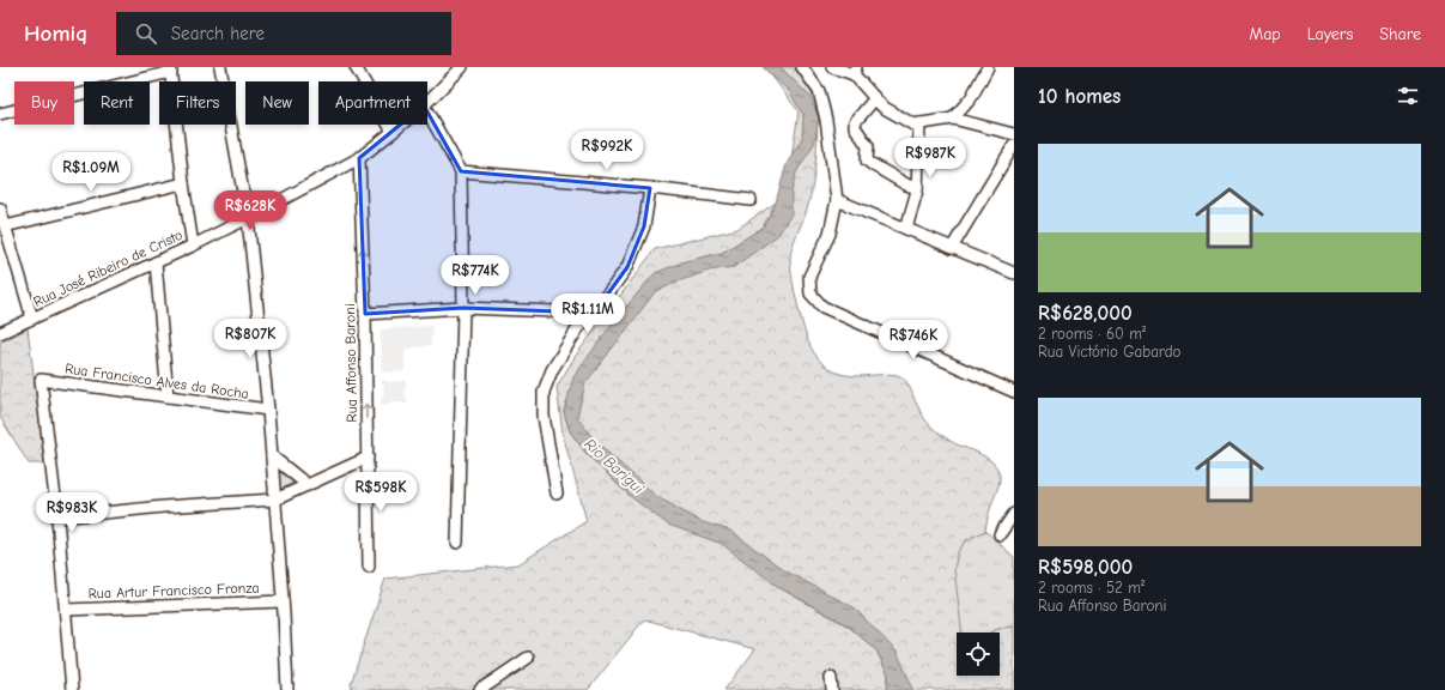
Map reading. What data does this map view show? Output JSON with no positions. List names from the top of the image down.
{
  "streets": {
    "street": [
      "Rua José Ribeiro de Cristo",
      "Rua Affonso Baroni",
      "Rua Francisco Alves da Rocha",
      "Rua Artur Francisco Fronza"
    ]
  },
  "crossings": [
    ["Rua José Ribeiro de Cristo", "Rua Affonso Baroni"]
  ],
  "water": ["Rio Barigui"],
  "page": {
    "header": "Homiq",
    "search": "Search here",
    "nav": ["Map", "Layers", "Share"],
    "heading": "10 homes",
    "chip": [
      "Buy",
      "Rent",
      "Filters",
      "New",
      "Apartment"
    ],
    "list": [
      {
        "name": "R$628,000",
        "note": "2 rooms · 60 m² · Rua Victório Gabardo"
      },
      {
        "name": "R$598,000",
        "note": "2 rooms · 52 m² · Rua Affonso Baroni"
      }
    ],
    "price": [
      "R$992K",
      "R$987K",
      "R$1.09M",
      "R$628K",
      "R$774K",
      "R$1.11M",
      "R$807K",
      "R$746K",
      "R$598K",
      "R$983K"
    ]
  }
}
